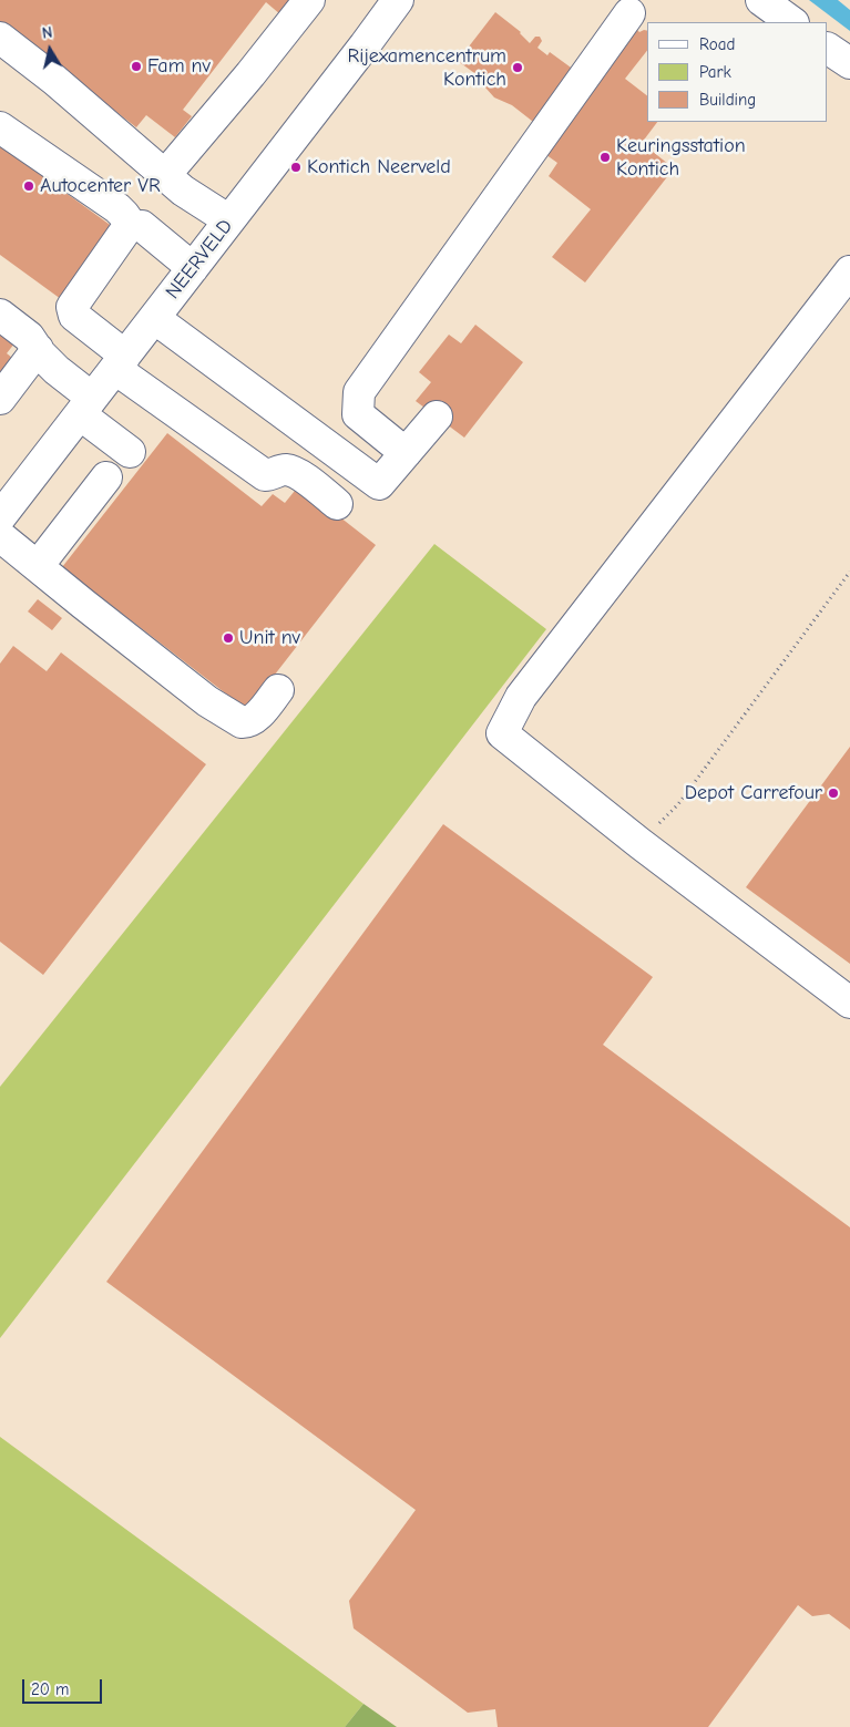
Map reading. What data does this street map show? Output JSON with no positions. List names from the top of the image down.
{
  "streets": {
    "street": ["NEERVELD"]
  },
  "places": [
    "Fam nv",
    "Rijexamencentrum Kontich",
    "Keuringsstation Kontich",
    "Kontich Neerveld",
    "Autocenter VR",
    "Unit nv",
    "Depot Carrefour"
  ],
  "legend": ["Road", "Park", "Building"],
  "scale_bar": "20 m",
  "north": "top"
}
